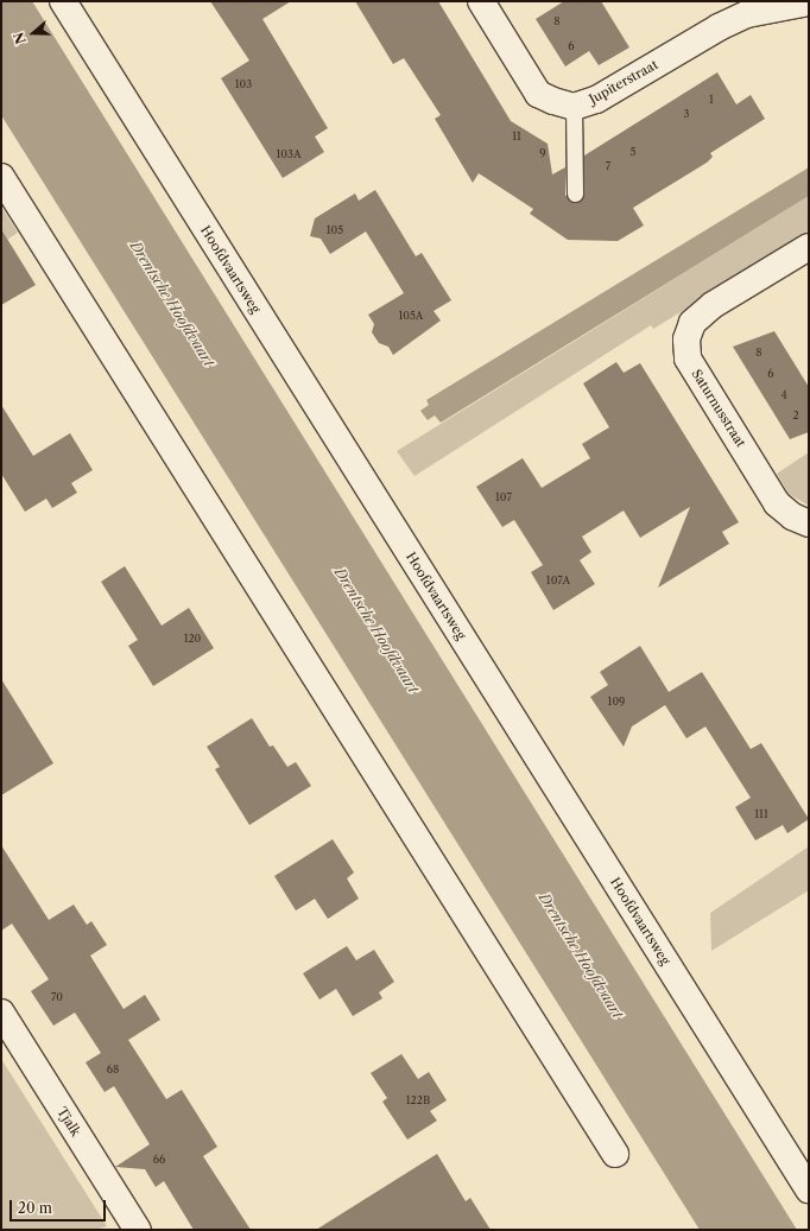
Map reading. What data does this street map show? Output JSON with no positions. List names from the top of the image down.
{
  "streets": {
    "street": [
      "Jupiterstraat",
      "Hoofdvaartsweg",
      "Saturnusstraat",
      "Tjalk"
    ]
  },
  "water": ["Drentsche Hoofdvaart"],
  "house_numbers": [
    "8",
    "6",
    "103",
    "1",
    "3",
    "11",
    "5",
    "9",
    "103A",
    "7",
    "105",
    "105A",
    "8",
    "6",
    "4",
    "2",
    "107",
    "107A",
    "120",
    "109",
    "111",
    "70",
    "68",
    "122B",
    "66"
  ],
  "scale_bar": "20 m",
  "north": "left"
}
